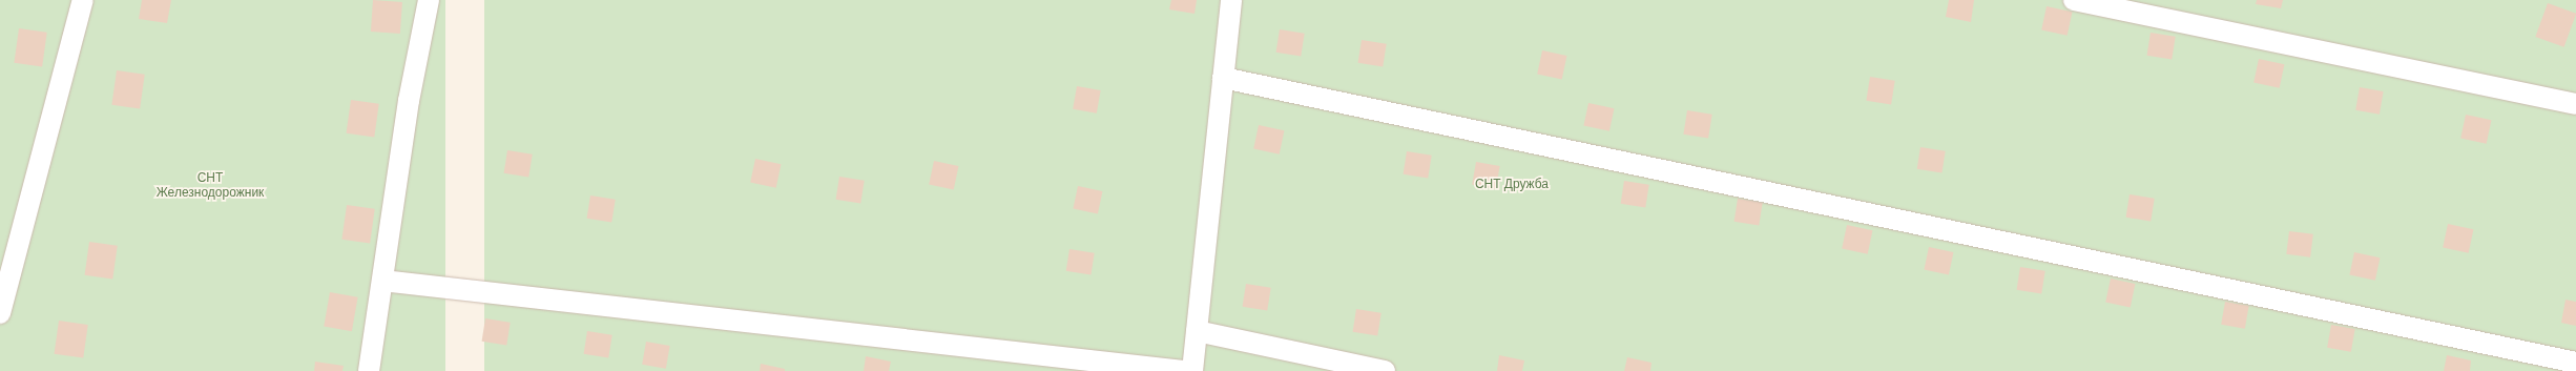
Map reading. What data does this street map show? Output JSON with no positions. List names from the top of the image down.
{
  "parks": ["СНТ Железнодорожник", "СНТ Дружба"]
}
